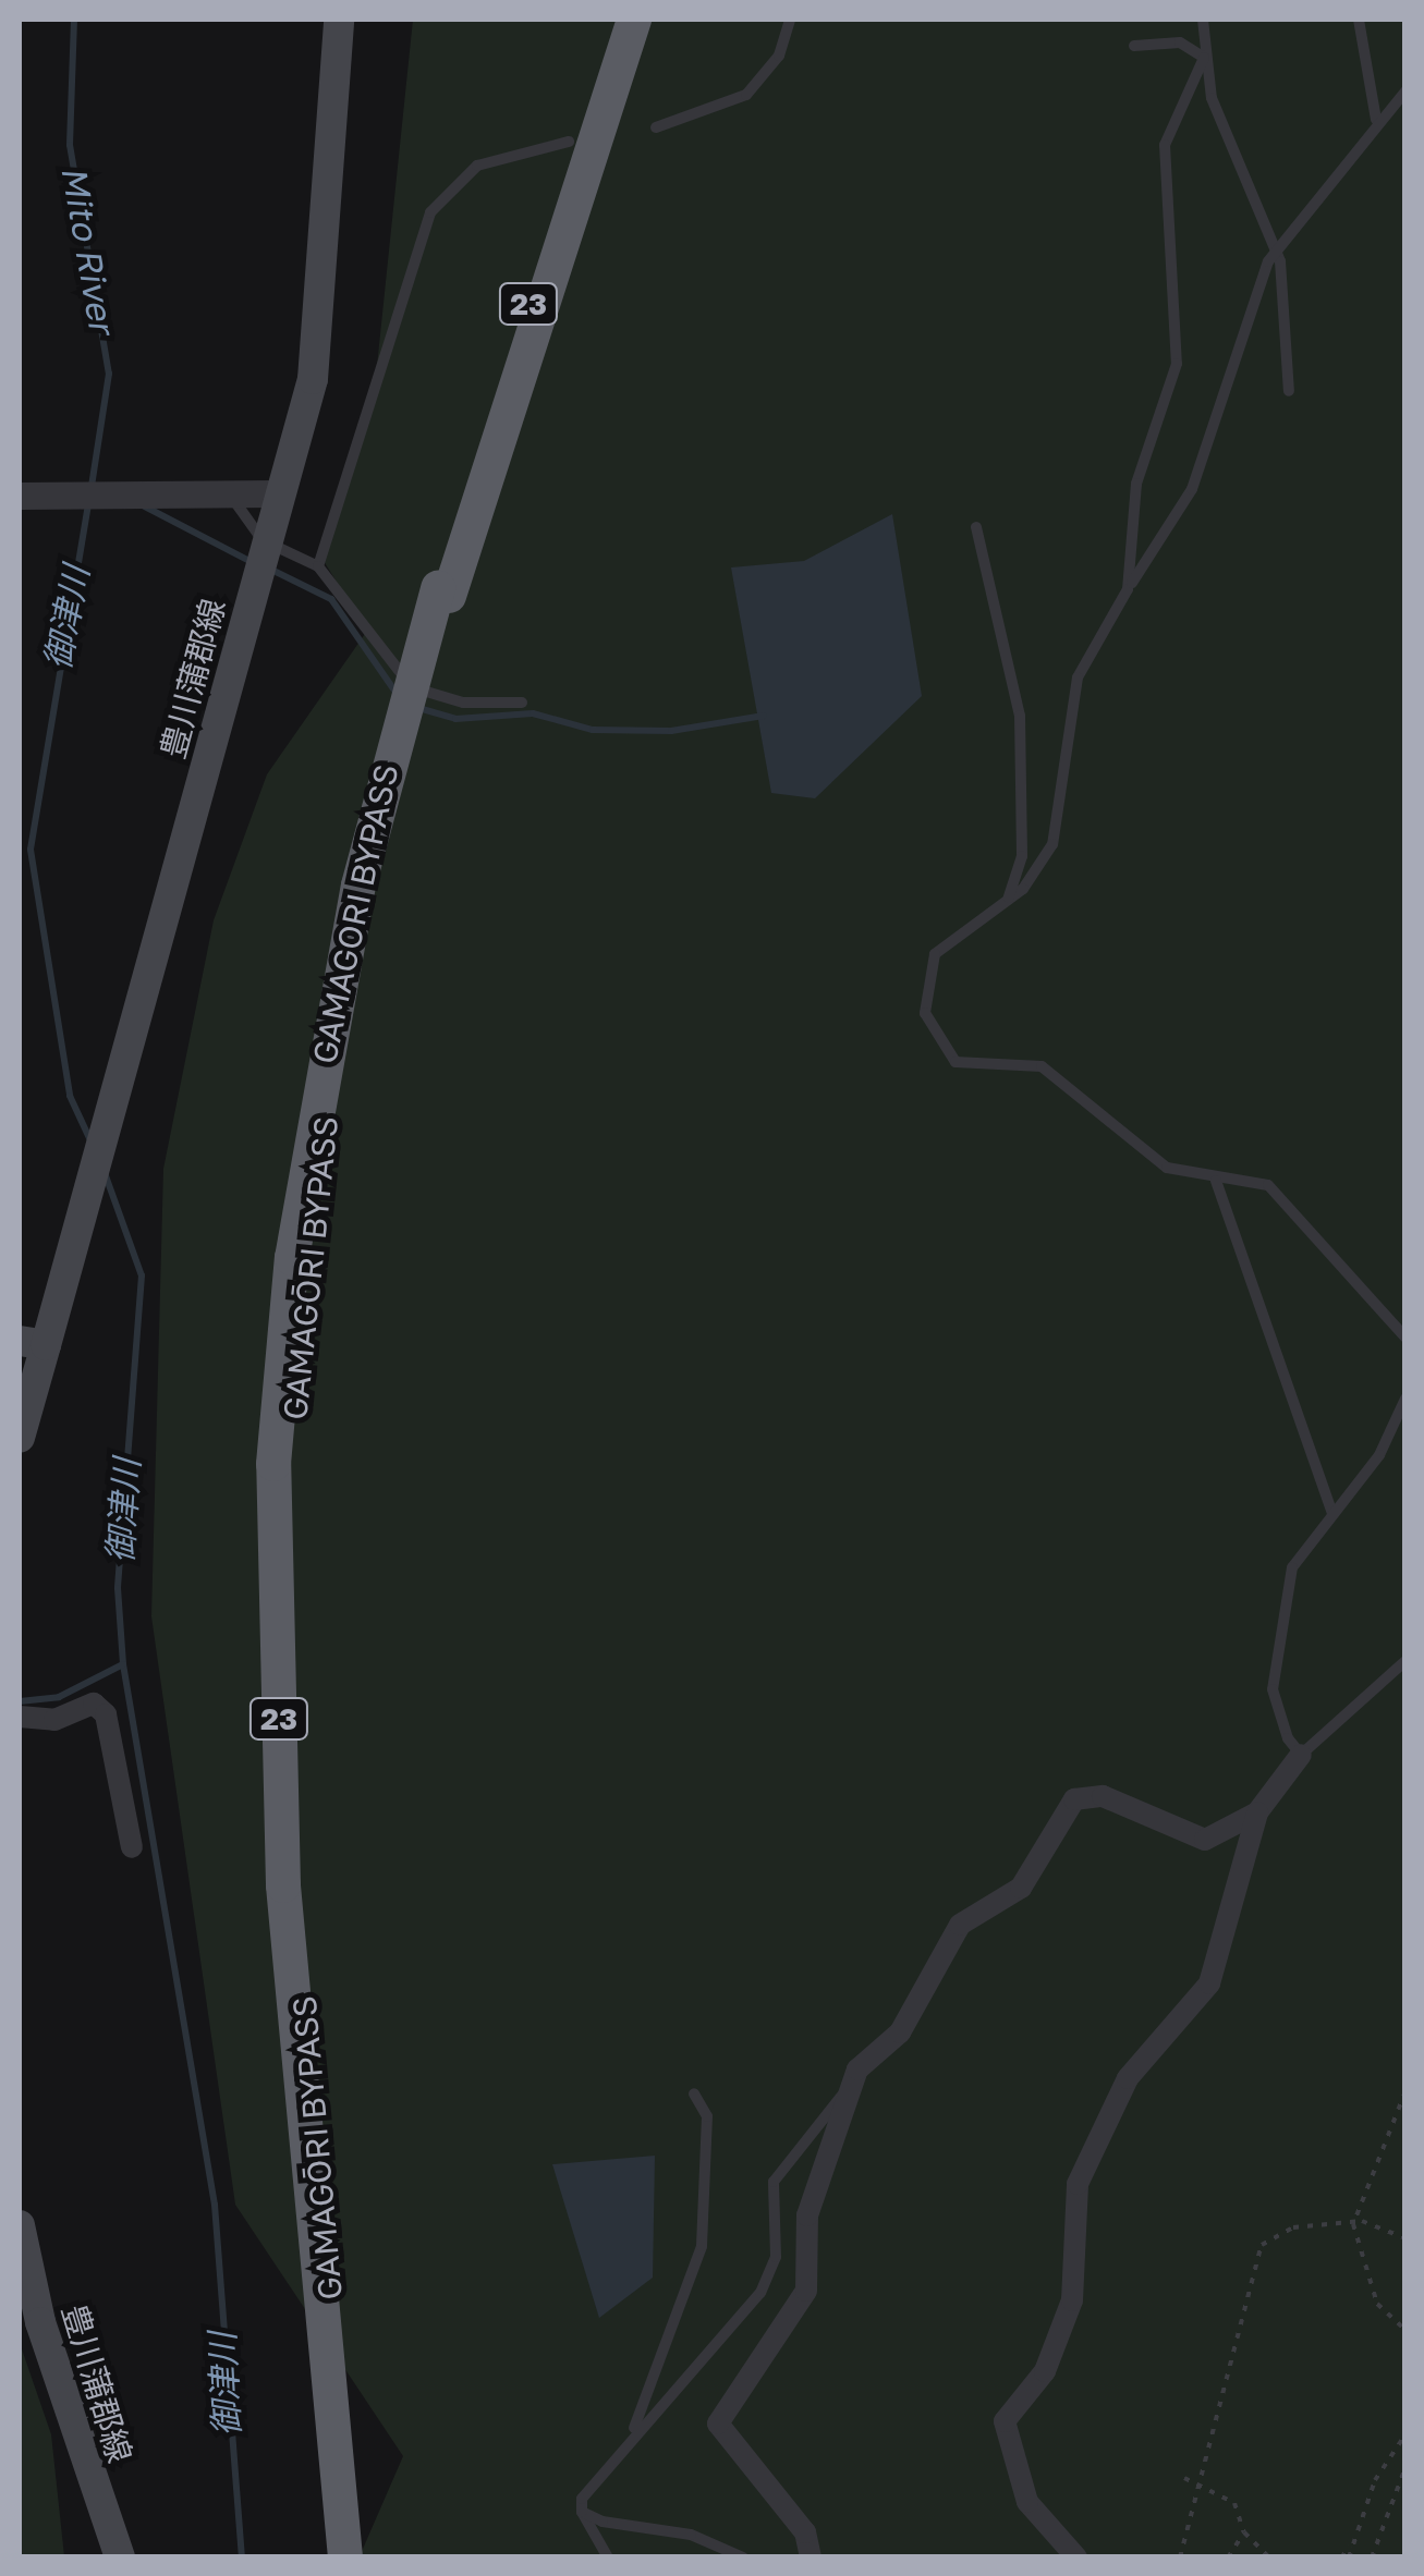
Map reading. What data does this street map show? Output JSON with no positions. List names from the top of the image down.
{
  "streets": {
    "highway": ["23", "GAMAGORI BYPASS", "GAMAGŌRI BYPASS"],
    "main road": ["豊川蒲郡線"]
  },
  "crossings": [
    ["GAMAGORI BYPASS", "GAMAGŌRI BYPASS"]
  ],
  "water": ["Mito River", "御津川"]
}
